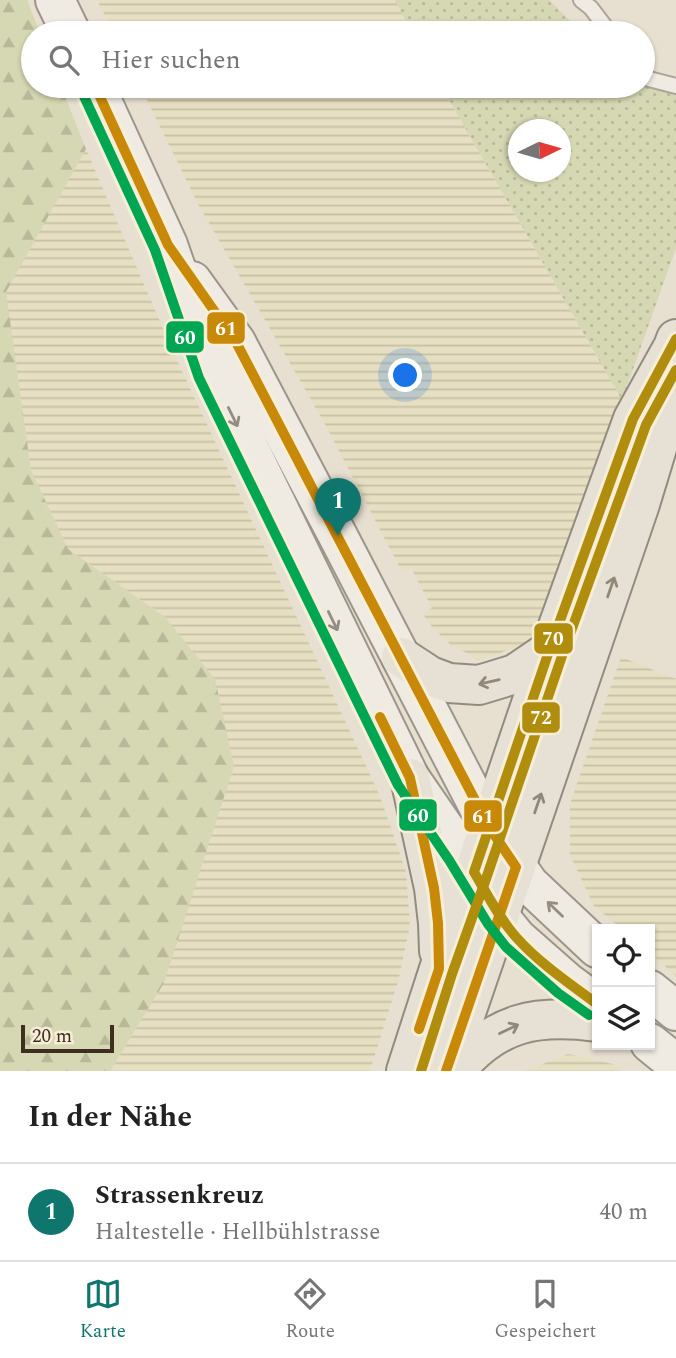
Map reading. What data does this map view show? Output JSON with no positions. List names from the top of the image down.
{
  "lines": [
    "transit line 61",
    "transit line 60",
    "transit line 70",
    "transit line 72"
  ],
  "scale_bar": "20 m",
  "north": "right",
  "page": {
    "search": "Hier suchen",
    "pins": "1",
    "scale": "20 m",
    "heading": "In der Nähe",
    "list": [
      {
        "mark": "1",
        "name": "Strassenkreuz",
        "note": "Haltestelle · Hellbühlstrasse",
        "value": "40 m"
      }
    ],
    "nav": ["Karte", "Route", "Gespeichert"]
  }
}
